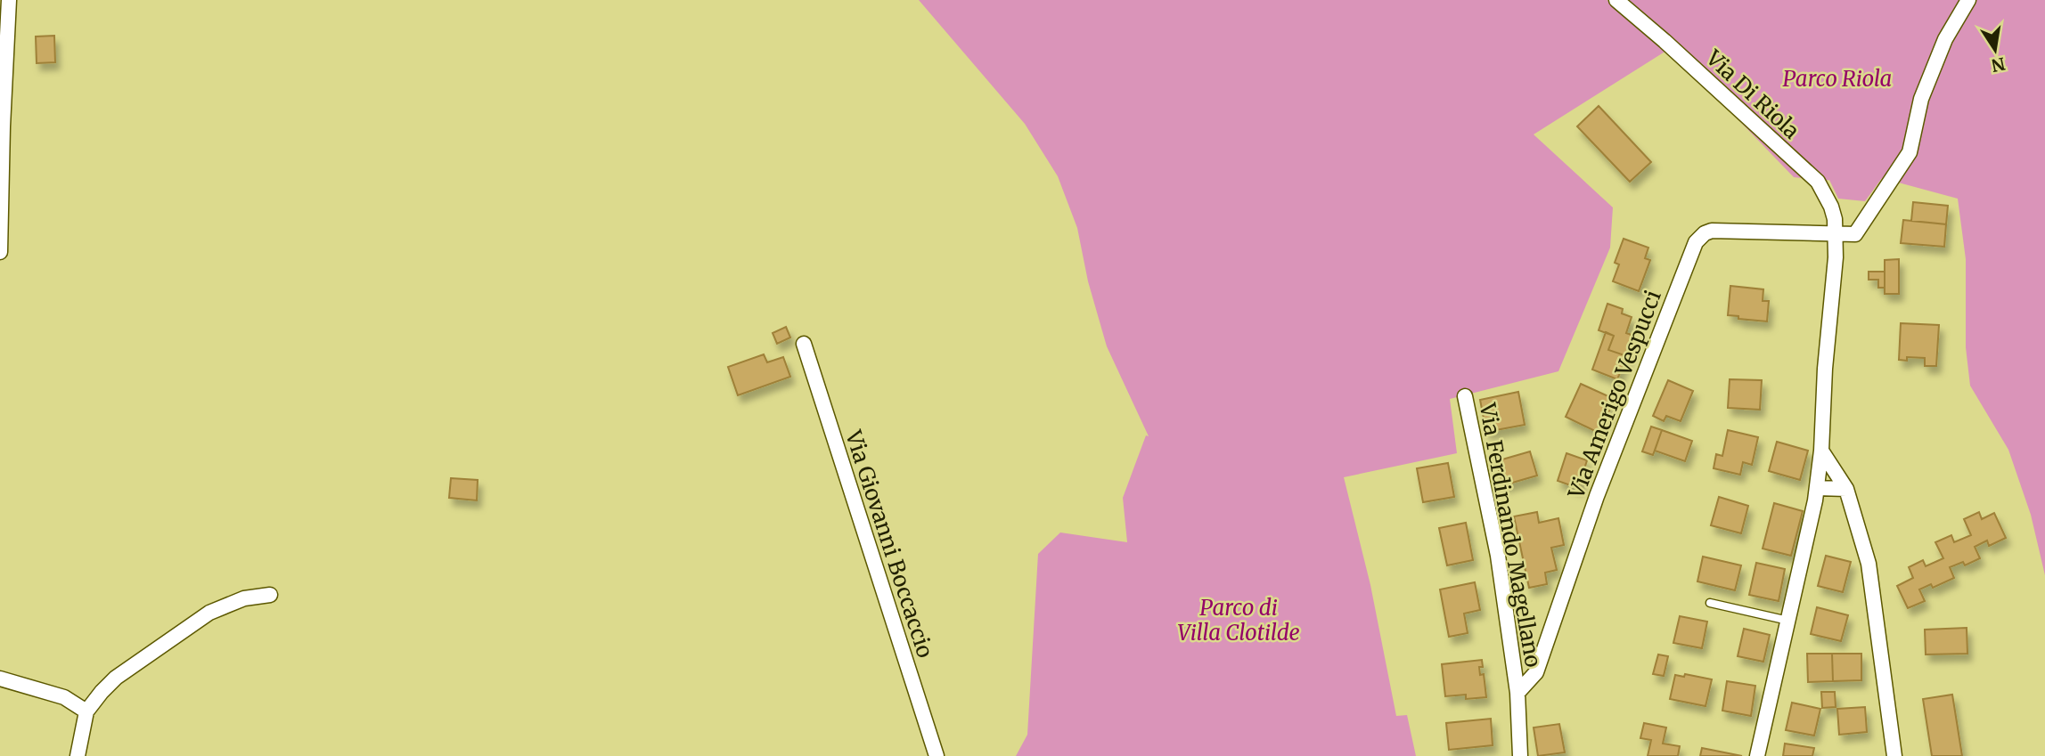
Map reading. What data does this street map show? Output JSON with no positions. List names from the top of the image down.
{
  "streets": {
    "street": [
      "Via Di Riola",
      "Via Amerigo Vespucci",
      "Via Ferdinando Magellano",
      "Via Giovanni Boccaccio"
    ]
  },
  "crossings": [
    ["Via Di Riola", "Via Amerigo Vespucci"],
    ["Via Amerigo Vespucci", "Via Ferdinando Magellano"]
  ],
  "parks": ["Parco Riola", "Parco di Villa Clotilde"],
  "north": "bottom"
}
